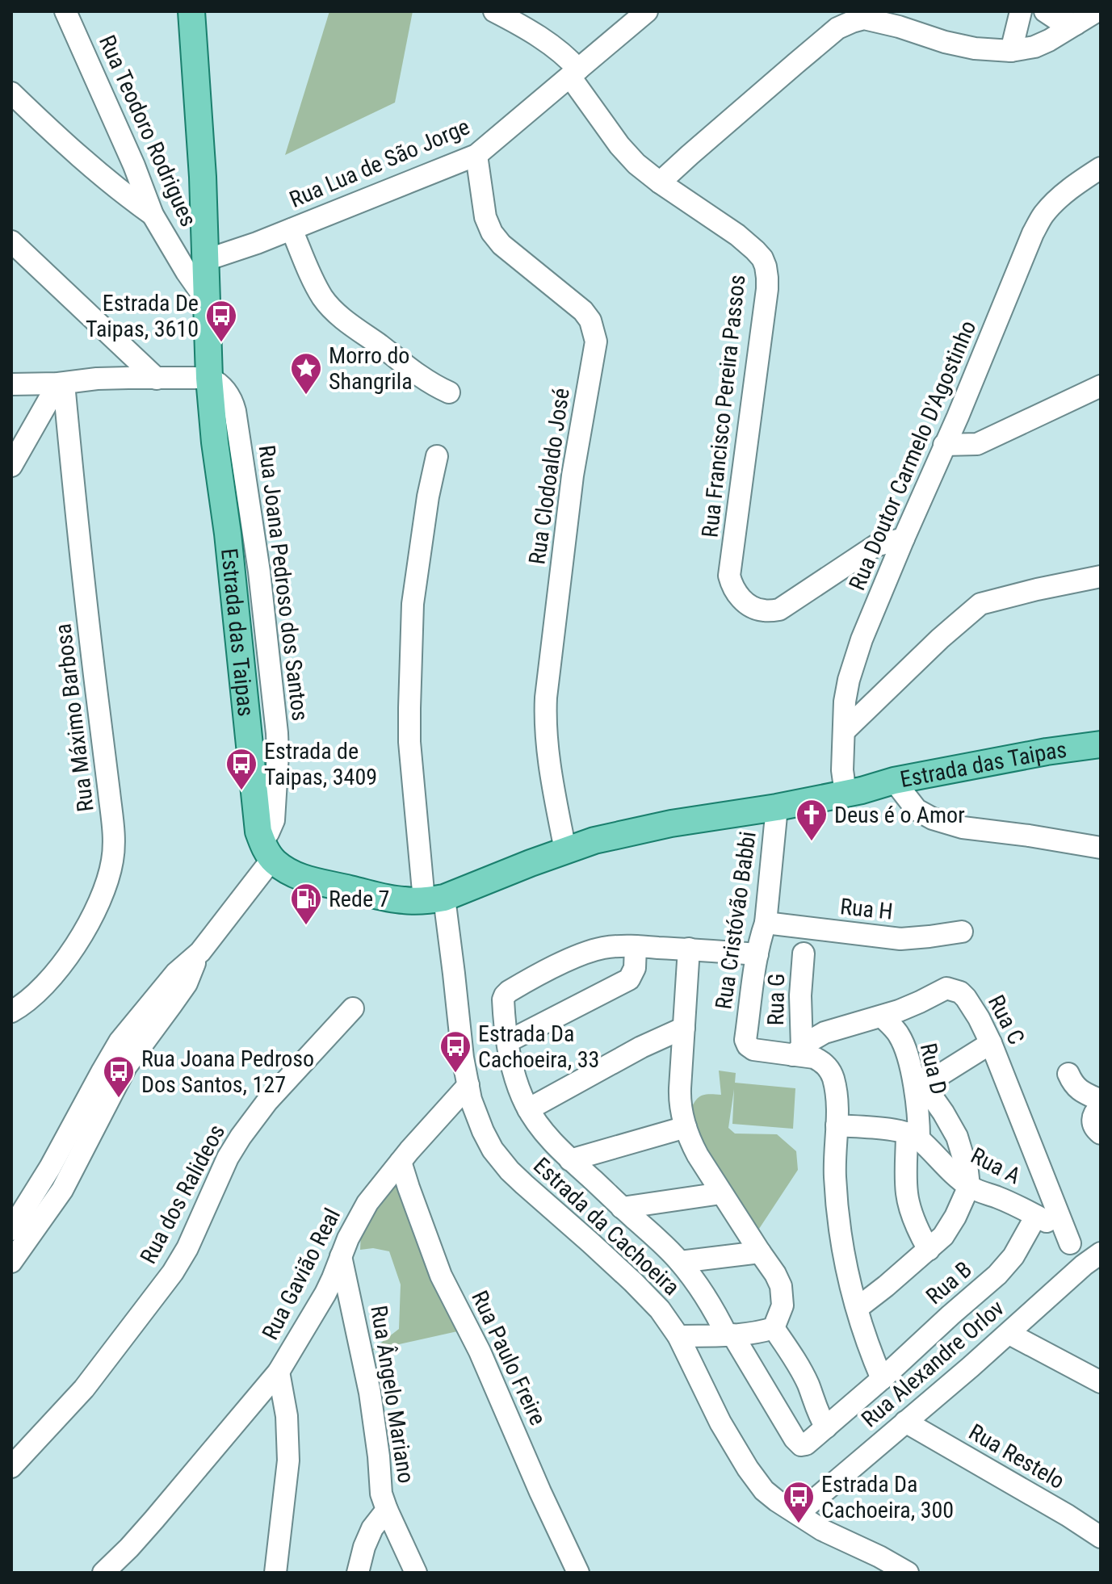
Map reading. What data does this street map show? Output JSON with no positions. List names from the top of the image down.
{
  "streets": {
    "main road": ["Estrada das Taipas"],
    "street": [
      "Rua Teodoro Rodrigues",
      "Rua Lua de São Jorge",
      "Rua Francisco Pereira Passos",
      "Rua Doutor Carmelo D'Agostinho",
      "Rua Clodoaldo José",
      "Rua Máximo Barbosa",
      "Rua H",
      "Rua Cristóvão Babbi",
      "Rua G",
      "Rua C",
      "Rua D",
      "Rua A",
      "Rua dos Ralideos",
      "Estrada da Cachoeira",
      "Rua Gavião Real",
      "Rua B",
      "Rua Paulo Freire",
      "Rua Alexandre Orlov",
      "Rua Ângelo Mariano",
      "Rua Restelo"
    ]
  },
  "crossings": [
    ["Rua Teodoro Rodrigues", "Estrada das Taipas"],
    ["Rua Lua de São Jorge", "Rua Francisco Pereira Passos"],
    ["Rua Lua de São Jorge", "Rua Clodoaldo José"],
    ["Rua Lua de São Jorge", "Estrada das Taipas"],
    ["Rua Francisco Pereira Passos", "Rua Doutor Carmelo D'Agostinho"],
    ["Rua Doutor Carmelo D'Agostinho", "Estrada das Taipas"],
    ["Rua Clodoaldo José", "Estrada das Taipas"],
    ["Estrada das Taipas", "Rua Cristóvão Babbi"],
    ["Estrada das Taipas", "Estrada da Cachoeira"],
    ["Rua H", "Rua Cristóvão Babbi"],
    ["Rua Cristóvão Babbi", "Rua G"],
    ["Rua Cristóvão Babbi", "Rua C"],
    ["Rua G", "Rua C"],
    ["Rua C", "Rua D"],
    ["Rua C", "Rua A"],
    ["Rua D", "Rua A"],
    ["Rua A", "Rua B"],
    ["Rua A", "Rua Alexandre Orlov"],
    ["Estrada da Cachoeira", "Rua Gavião Real"],
    ["Estrada da Cachoeira", "Rua Alexandre Orlov"],
    ["Rua Gavião Real", "Rua Paulo Freire"],
    ["Rua Gavião Real", "Rua Ângelo Mariano"],
    ["Rua Alexandre Orlov", "Rua Restelo"]
  ],
  "places": {
    "bus stop": [
      "Estrada De Taipas, 3610",
      "Estrada de Taipas, 3409",
      "Estrada Da Cachoeira, 33",
      "Rua Joana Pedroso Dos Santos, 127",
      "Estrada Da Cachoeira, 300"
    ],
    "place": ["Morro do Shangrila"],
    "church": ["Deus é o Amor"],
    "fuel station": ["Rede 7"]
  }
}
